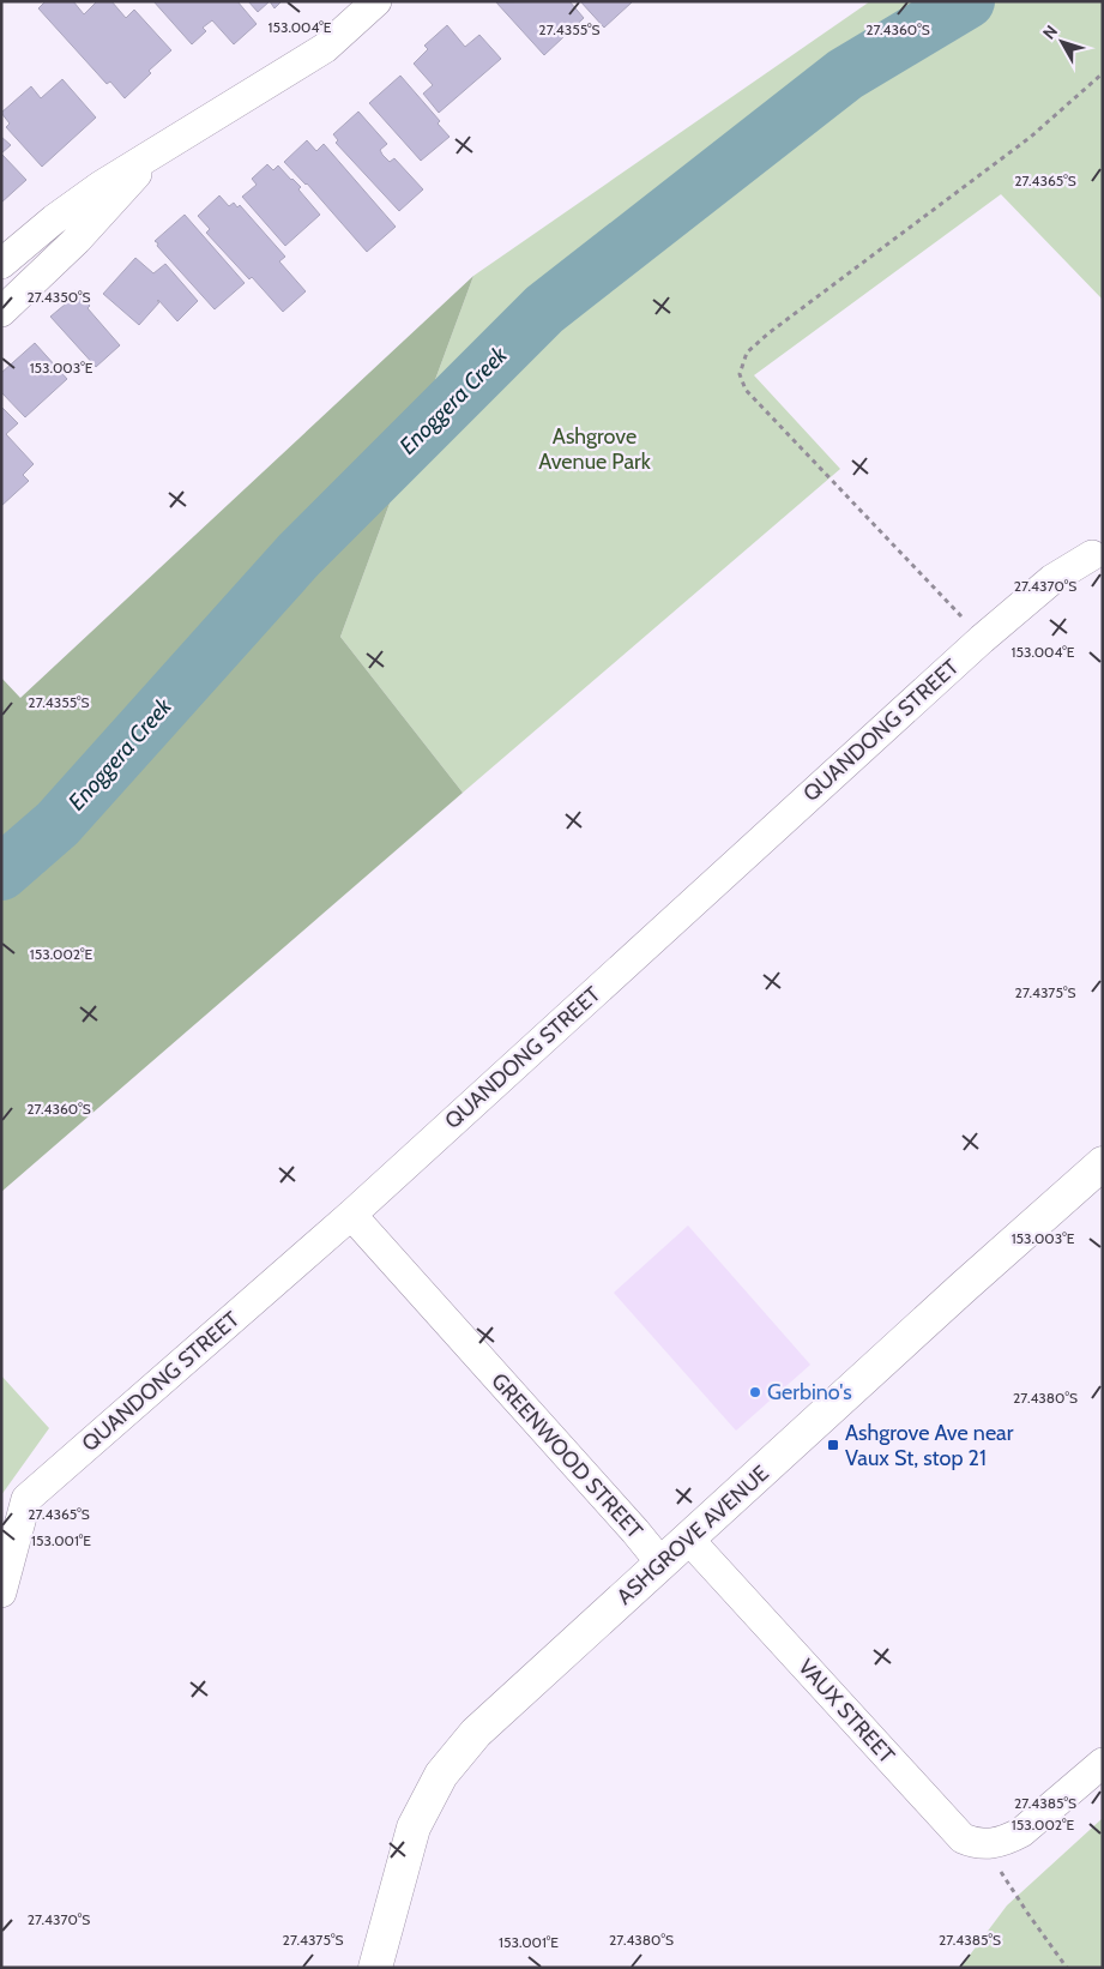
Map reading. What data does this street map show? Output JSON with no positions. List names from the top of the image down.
{
  "streets": {
    "main road": ["ASHGROVE AVENUE"],
    "street": ["QUANDONG STREET", "GREENWOOD STREET", "VAUX STREET"]
  },
  "crossings": [
    ["QUANDONG STREET", "GREENWOOD STREET"],
    ["GREENWOOD STREET", "ASHGROVE AVENUE"],
    ["ASHGROVE AVENUE", "VAUX STREET"]
  ],
  "water": ["Enoggera Creek"],
  "parks": ["Ashgrove Avenue Park"],
  "places": {
    "other": ["Gerbino's"],
    "transit": ["Ashgrove Ave near Vaux St, stop 21"]
  },
  "north": "top left",
  "coordinates": [
    "153.004°E",
    "27.4355°S",
    "27.4360°S",
    "27.4365°S",
    "27.4350°S",
    "153.003°E",
    "27.4370°S",
    "153.002°E",
    "27.4375°S",
    "27.4380°S",
    "153.001°E",
    "27.4385°S"
  ]
}
